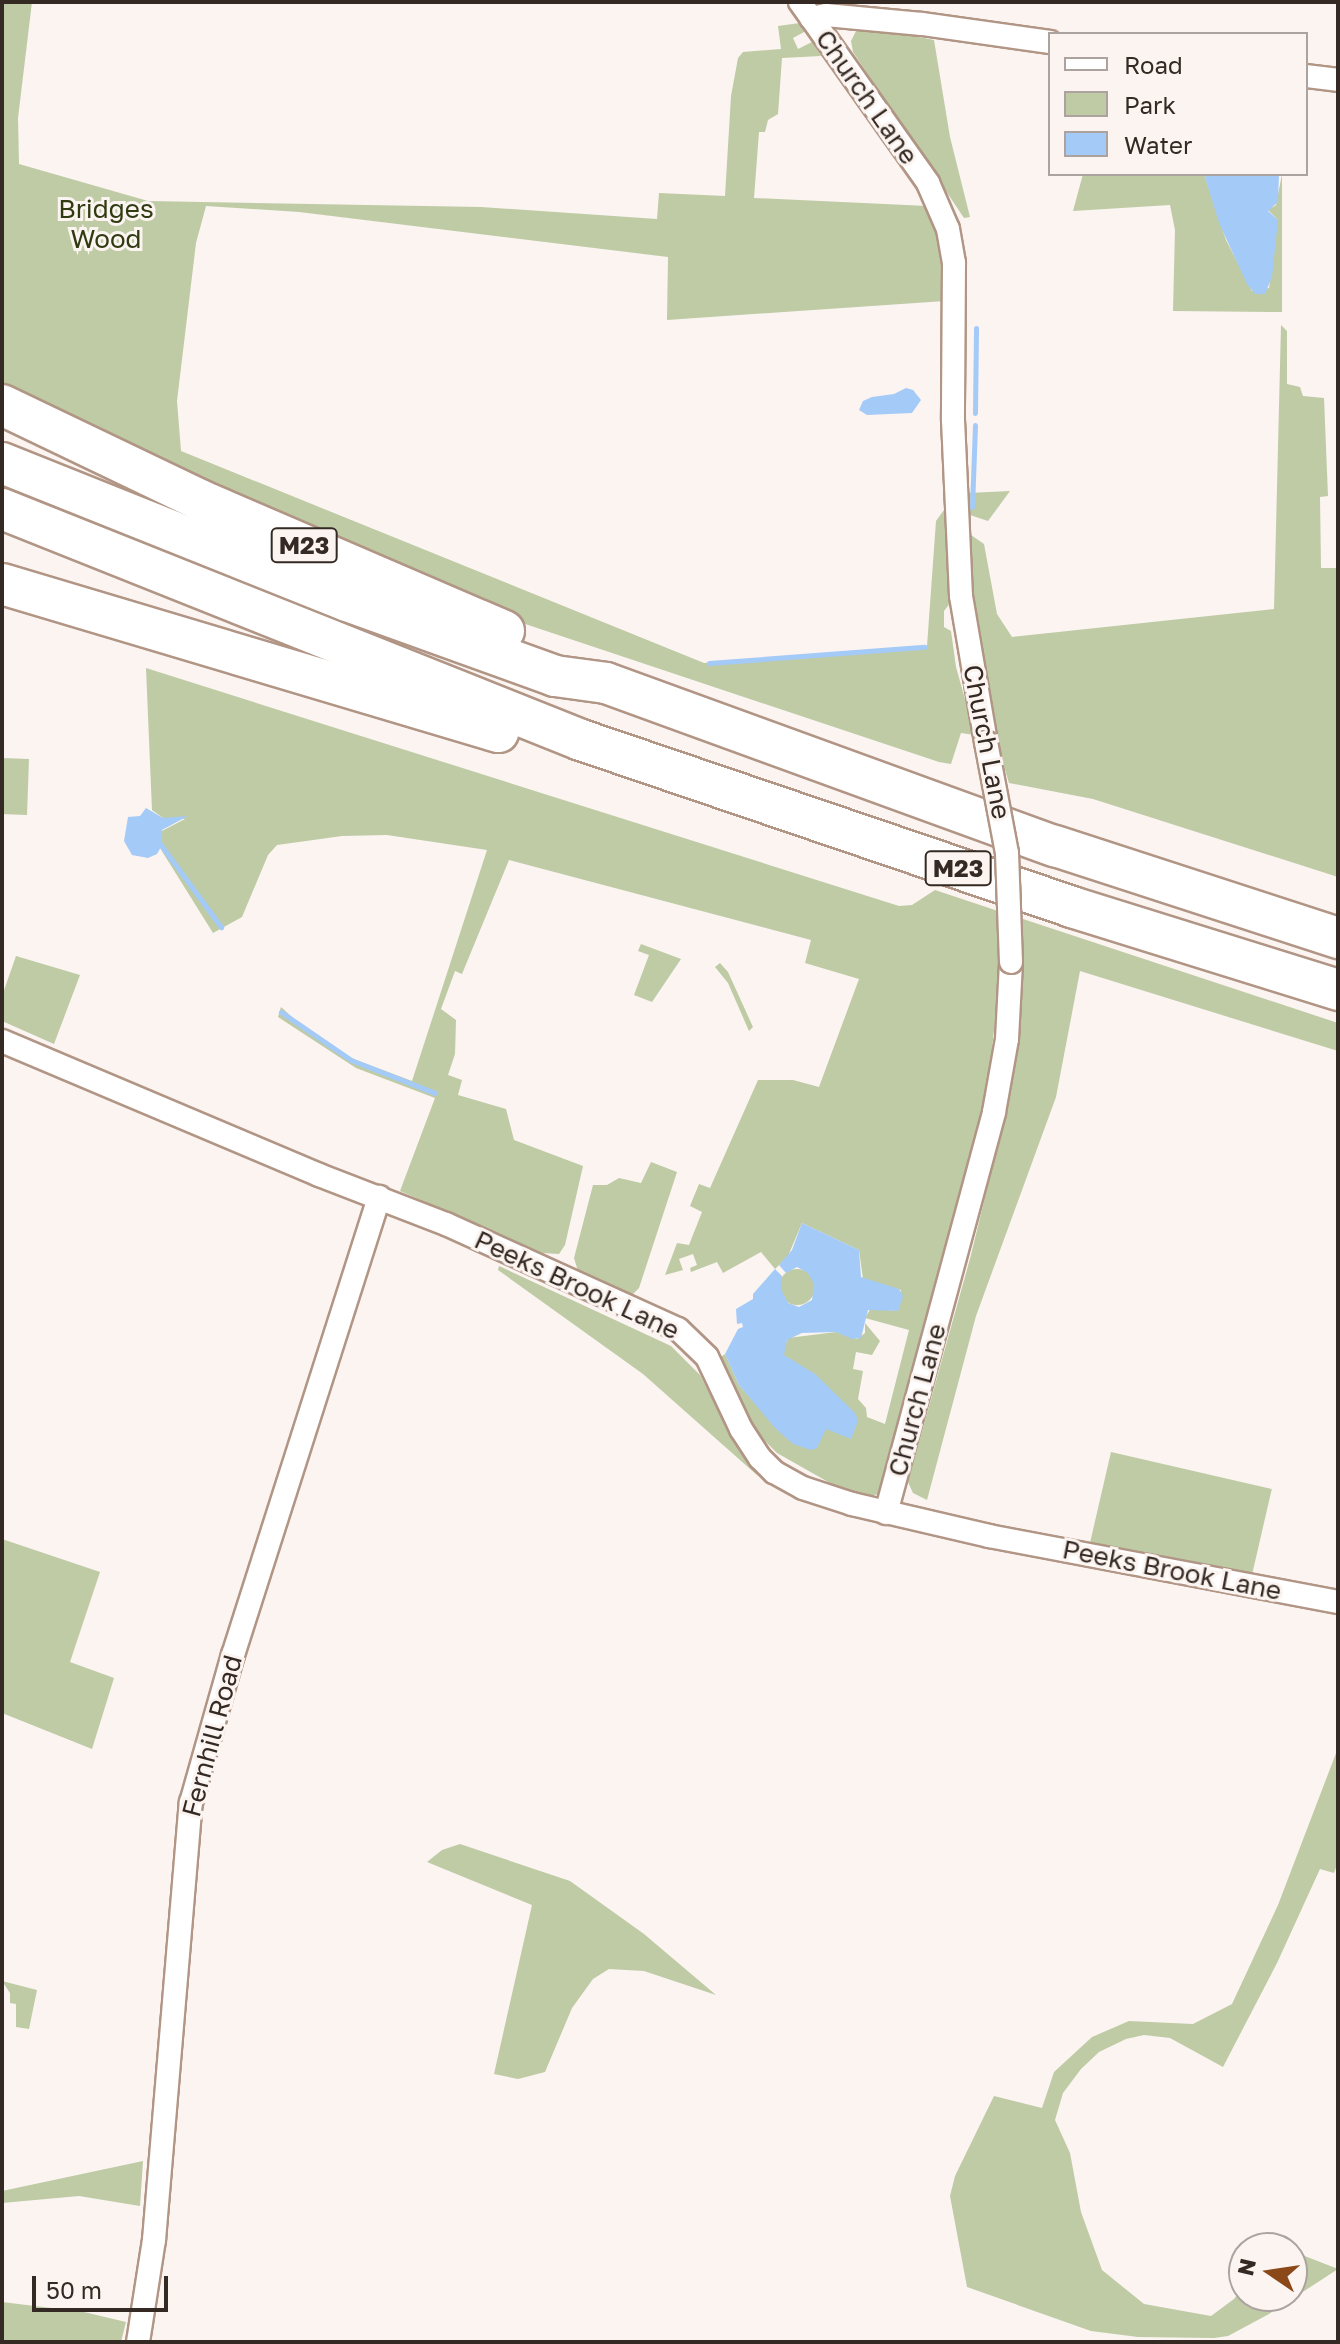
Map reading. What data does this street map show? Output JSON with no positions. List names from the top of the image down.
{
  "streets": {
    "highway": ["M23"],
    "street": ["Church Lane", "Peeks Brook Lane", "Fernhill Road"]
  },
  "crossings": [
    ["Church Lane", "Peeks Brook Lane"],
    ["Peeks Brook Lane", "Fernhill Road"]
  ],
  "parks": ["Bridges Wood"],
  "legend": ["Road", "Park", "Water"],
  "scale_bar": "50 m",
  "north": "left"
}
